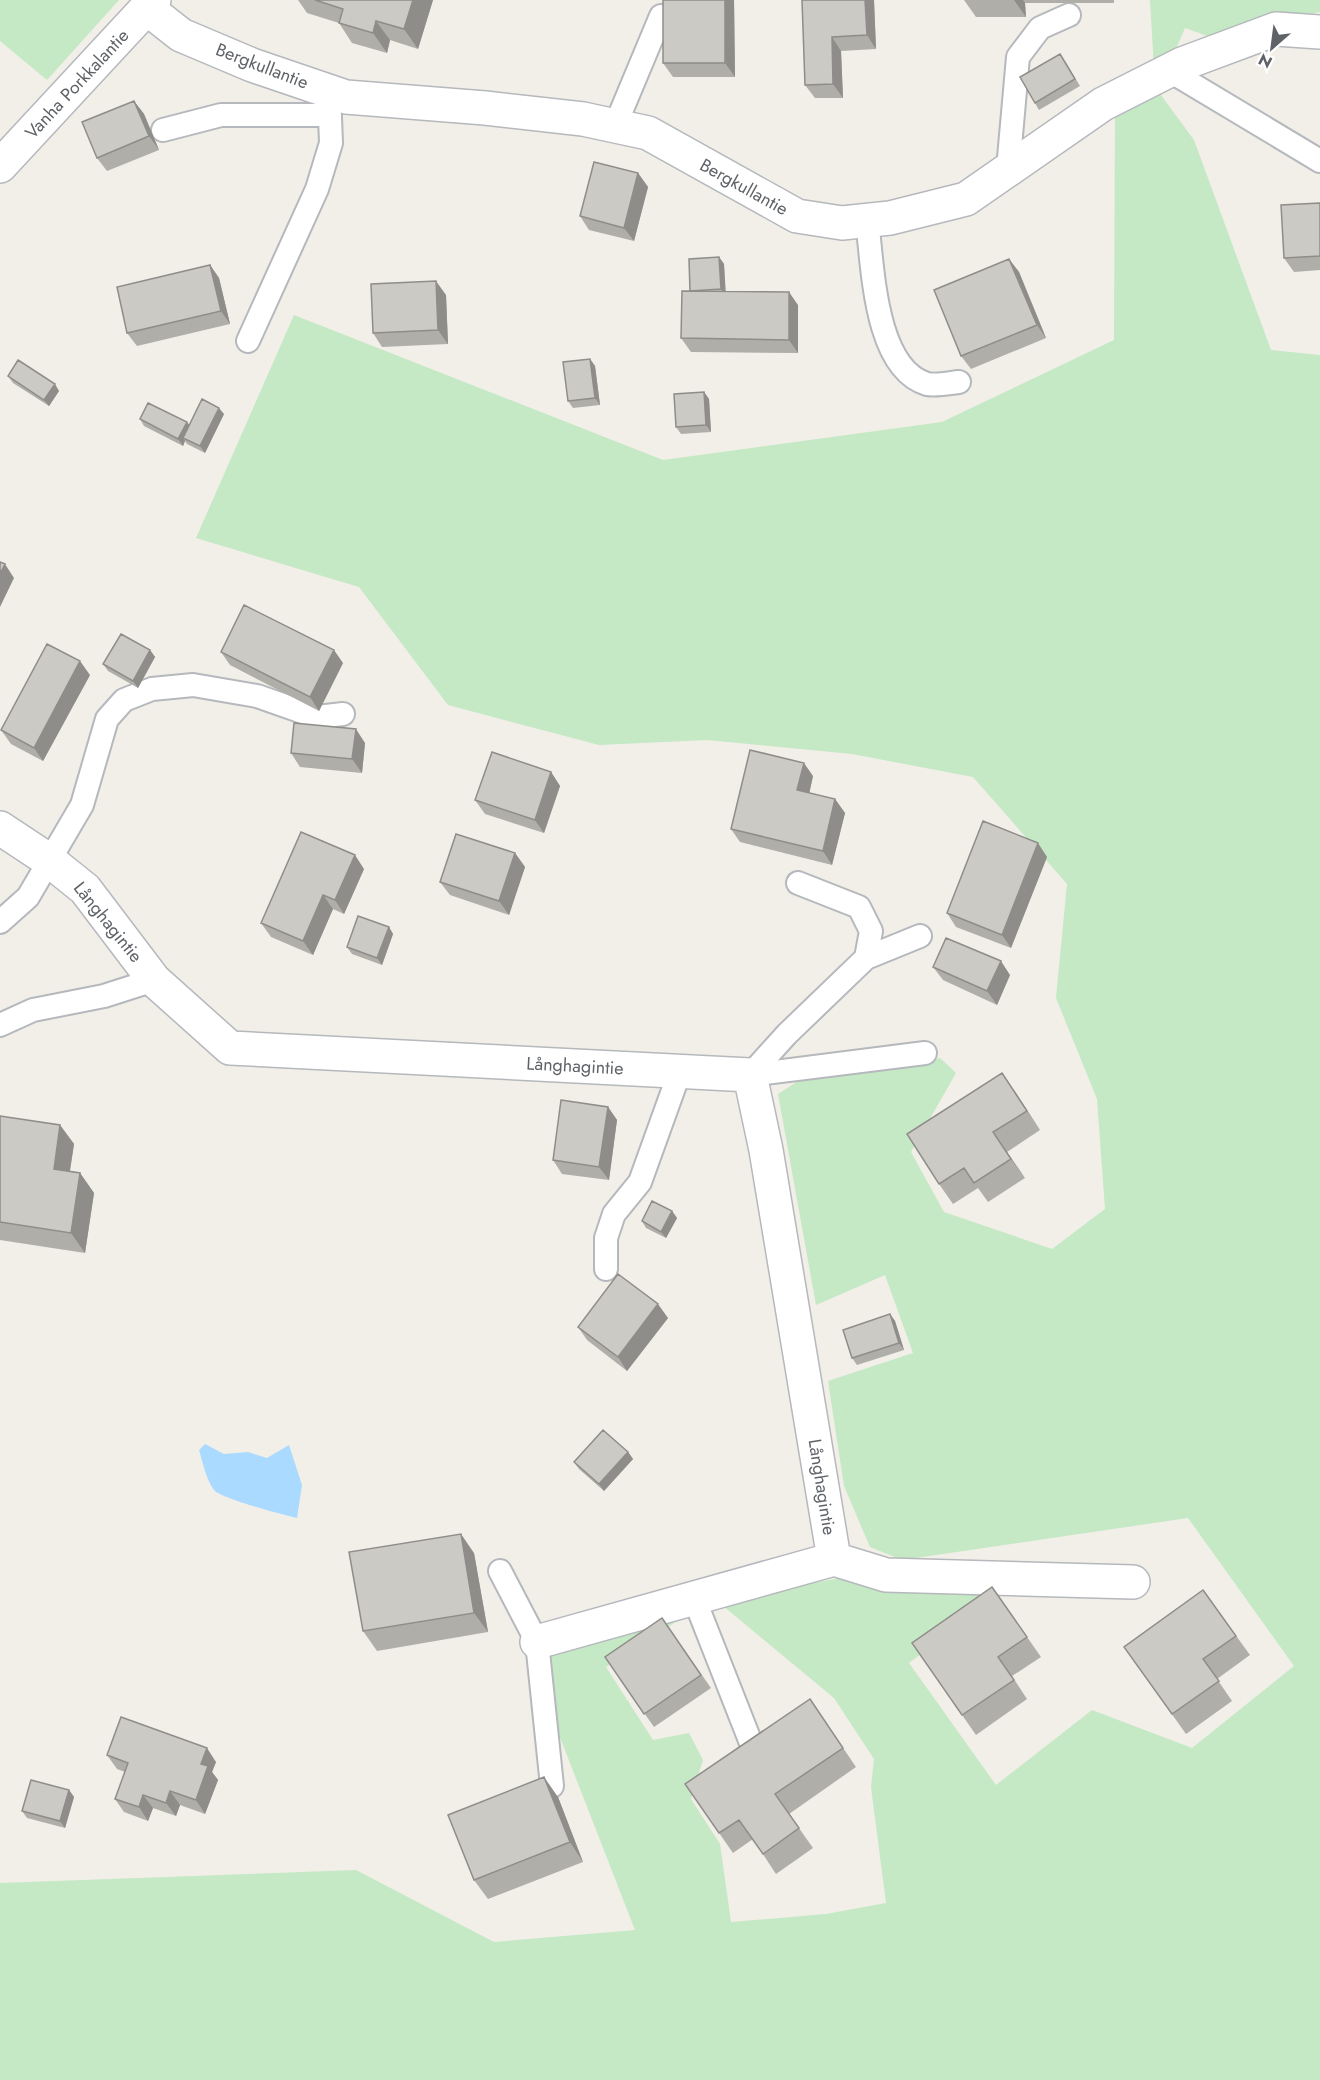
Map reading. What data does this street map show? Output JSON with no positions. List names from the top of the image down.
{
  "streets": {
    "street": ["Bergkullantie", "Vanha Porkkalantie", "Långhagintie"]
  },
  "crossings": [
    ["Bergkullantie", "Vanha Porkkalantie"]
  ],
  "north": "bottom left"
}
